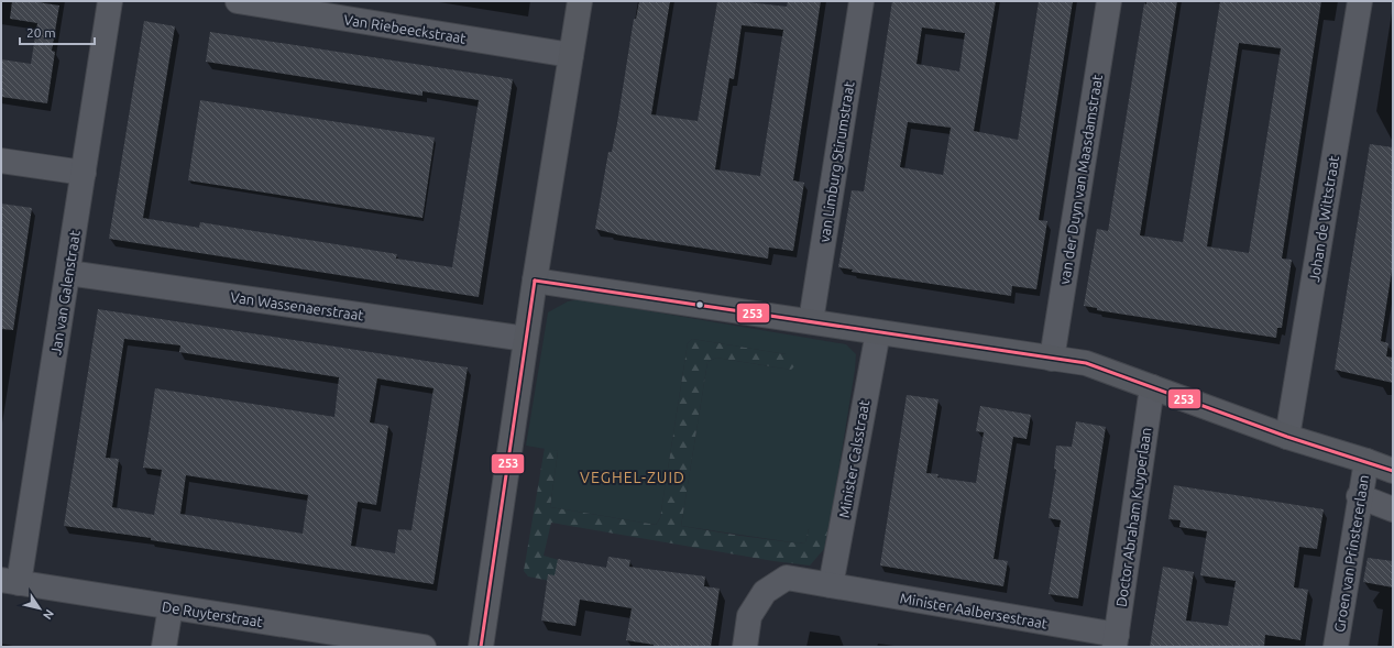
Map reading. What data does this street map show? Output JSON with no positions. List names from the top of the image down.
{
  "streets": {
    "street": [
      "Van Riebeeckstraat",
      "van Limburg Stirumstraat",
      "van der Duyn van Maasdamstraat",
      "Johan de Wittstraat",
      "Jan van Galenstraat",
      "Van Wassenaerstraat",
      "Minister Calsstraat",
      "Doctor Abraham Kuyperlaan",
      "Groen van Prinstererlaan",
      "Minister Aalbersestraat",
      "De Ruyterstraat"
    ]
  },
  "crossings": [
    ["Jan van Galenstraat", "Van Wassenaerstraat"],
    ["Jan van Galenstraat", "De Ruyterstraat"],
    ["Minister Calsstraat", "Minister Aalbersestraat"],
    ["Doctor Abraham Kuyperlaan", "Minister Aalbersestraat"]
  ],
  "districts": ["VEGHEL-ZUID"],
  "lines": ["transit line 253"],
  "scale_bar": "20 m",
  "north": "bottom right"
}
